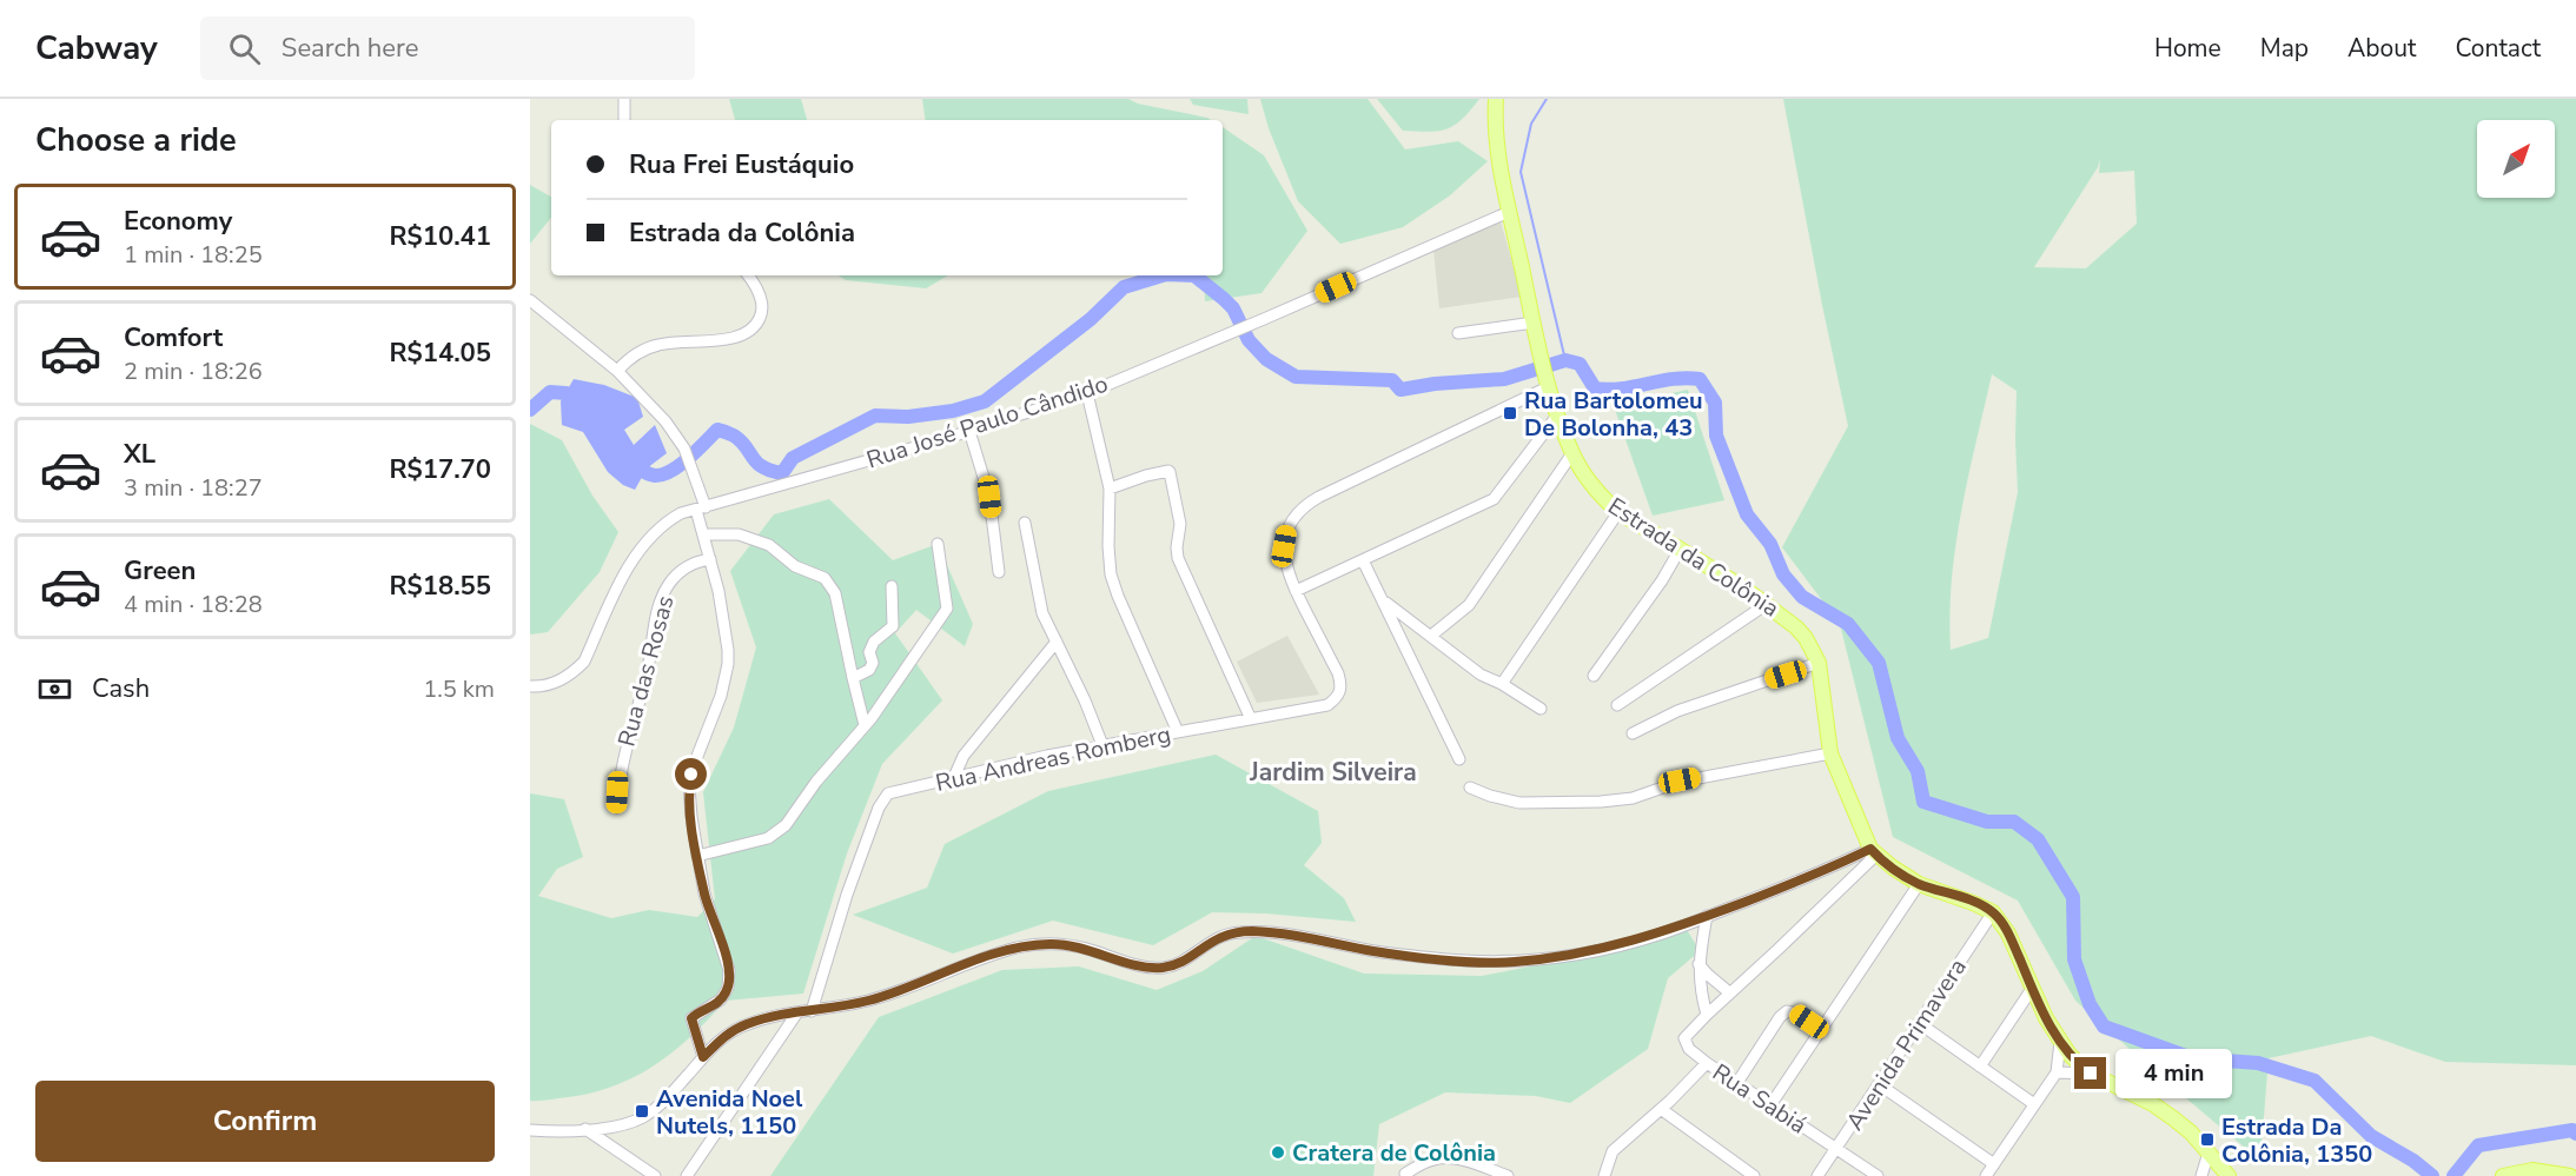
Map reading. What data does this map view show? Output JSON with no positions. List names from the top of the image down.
{
  "streets": {
    "main road": ["Estrada da Colônia"],
    "street": [
      "Rua José Paulo Cândido",
      "Rua das Rosas",
      "Rua Andreas Romberg",
      "Avenida Primavera",
      "Rua Sabiá"
    ]
  },
  "crossings": [
    ["Rua José Paulo Cândido", "Estrada da Colônia"],
    ["Avenida Primavera", "Rua Sabiá"]
  ],
  "districts": ["Jardim Silveira"],
  "places": {
    "transit": ["Rua Bartolomeu De Bolonha, 43", "Avenida Noel Nutels, 1150", "Estrada Da Colônia, 1350"],
    "other": ["Cratera de Colônia"]
  },
  "north": "top right",
  "page": {
    "header": "Cabway",
    "search": "Search here",
    "nav": [
      "Home",
      "Map",
      "About",
      "Contact"
    ],
    "heading": "Choose a ride",
    "banner": ["Rua Frei Eustáquio", "Estrada da Colônia"],
    "list": [
      {
        "name": "Economy",
        "note": "1 min · 18:25",
        "value": "R$10.41"
      },
      {
        "name": "Comfort",
        "note": "2 min · 18:26",
        "value": "R$14.05"
      },
      {
        "name": "XL",
        "note": "3 min · 18:27",
        "value": "R$17.70"
      },
      {
        "name": "Green",
        "note": "4 min · 18:28",
        "value": "R$18.55"
      }
    ],
    "pay": ["Cash", "1.5 km"],
    "bubble": "4 min",
    "buttons": "Confirm"
  }
}
